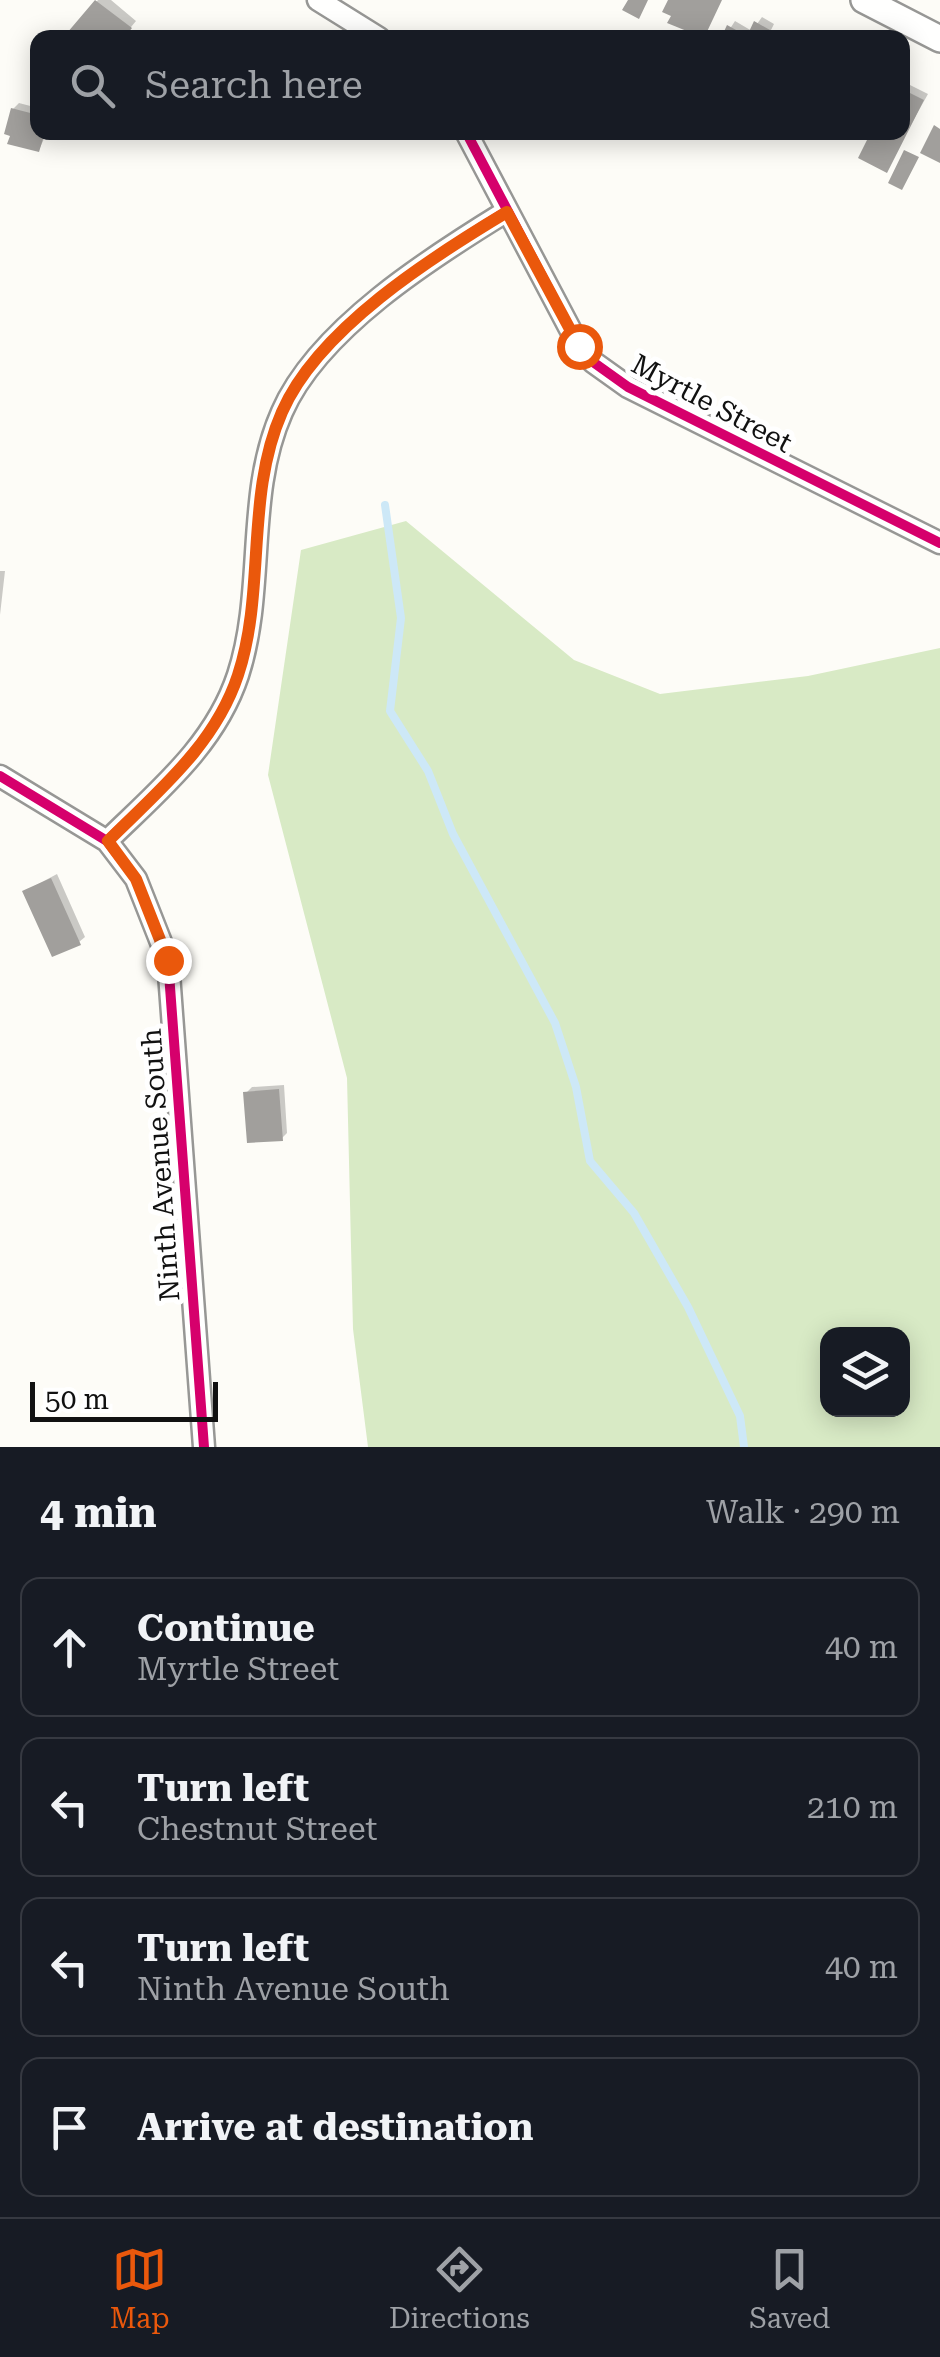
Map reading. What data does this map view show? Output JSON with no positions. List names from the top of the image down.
{
  "streets": {
    "street": ["Myrtle Street", "Ninth Avenue South"]
  },
  "scale_bar": "50 m",
  "page": {
    "search": "Search here",
    "scale": "50 m",
    "heading": ["4 min", "Walk · 290 m"],
    "list": [
      ["Continue", "Myrtle Street", "40 m"],
      ["Turn left", "Chestnut Street", "210 m"],
      ["Turn left", "Ninth Avenue South", "40 m"],
      "Arrive at destination"
    ],
    "nav": ["Map", "Directions", "Saved"]
  }
}
